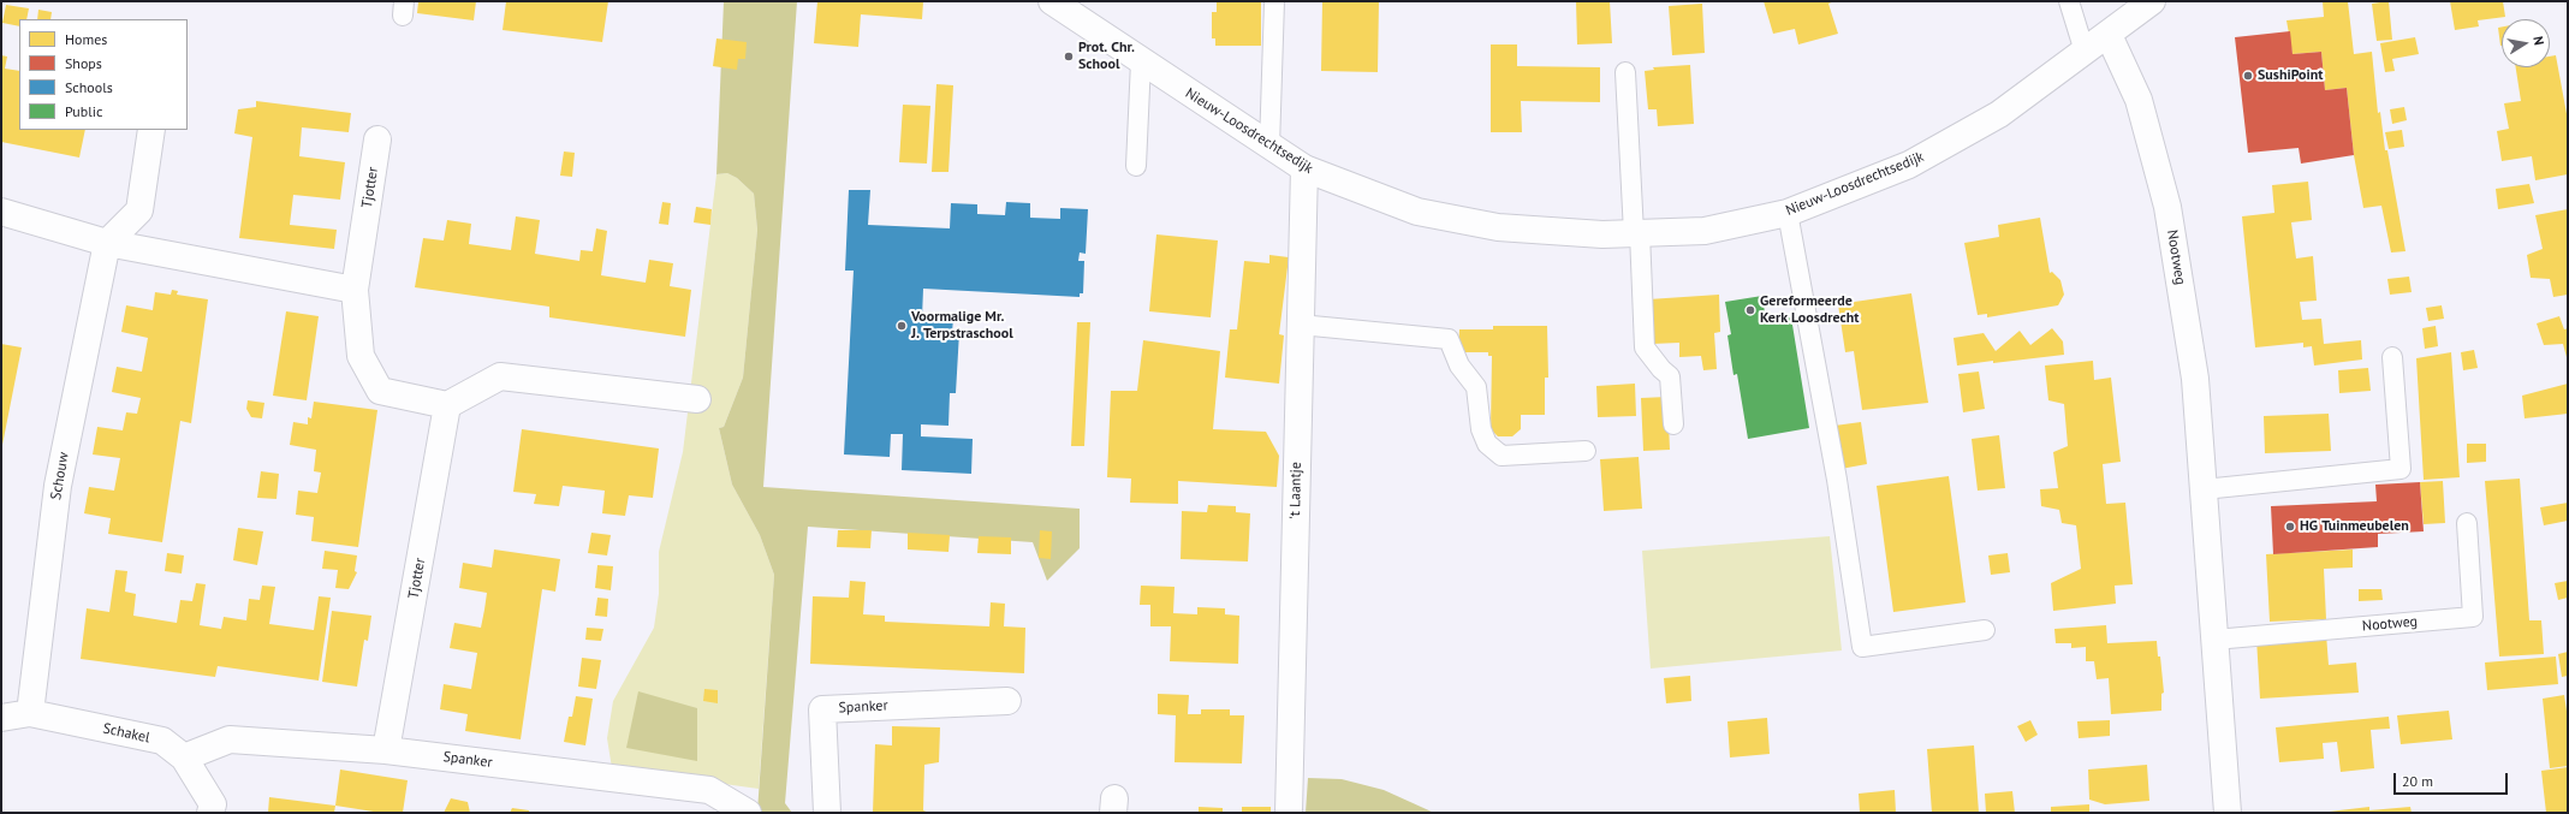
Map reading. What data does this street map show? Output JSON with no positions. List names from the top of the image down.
{
  "streets": {
    "street": [
      "Nieuw-Loosdrechtsedijk",
      "Tjotter",
      "Nootweg",
      "Schouw",
      "'t Laantje",
      "Spanker",
      "Schakel"
    ]
  },
  "crossings": [
    ["Nieuw-Loosdrechtsedijk", "Nootweg"],
    ["Nieuw-Loosdrechtsedijk", "'t Laantje"],
    ["Tjotter", "Spanker"],
    ["Schouw", "Schakel"],
    ["Spanker", "Schakel"]
  ],
  "places": [
    "Prot. Chr. School",
    "SushiPoint",
    "Gereformeerde Kerk Loosdrecht",
    "Voormalige Mr. J. Terpstraschool",
    "HG Tuinmeubelen"
  ],
  "legend": [
    "Homes",
    "Shops",
    "Schools",
    "Public"
  ],
  "scale_bar": "20 m",
  "north": "right"
}
